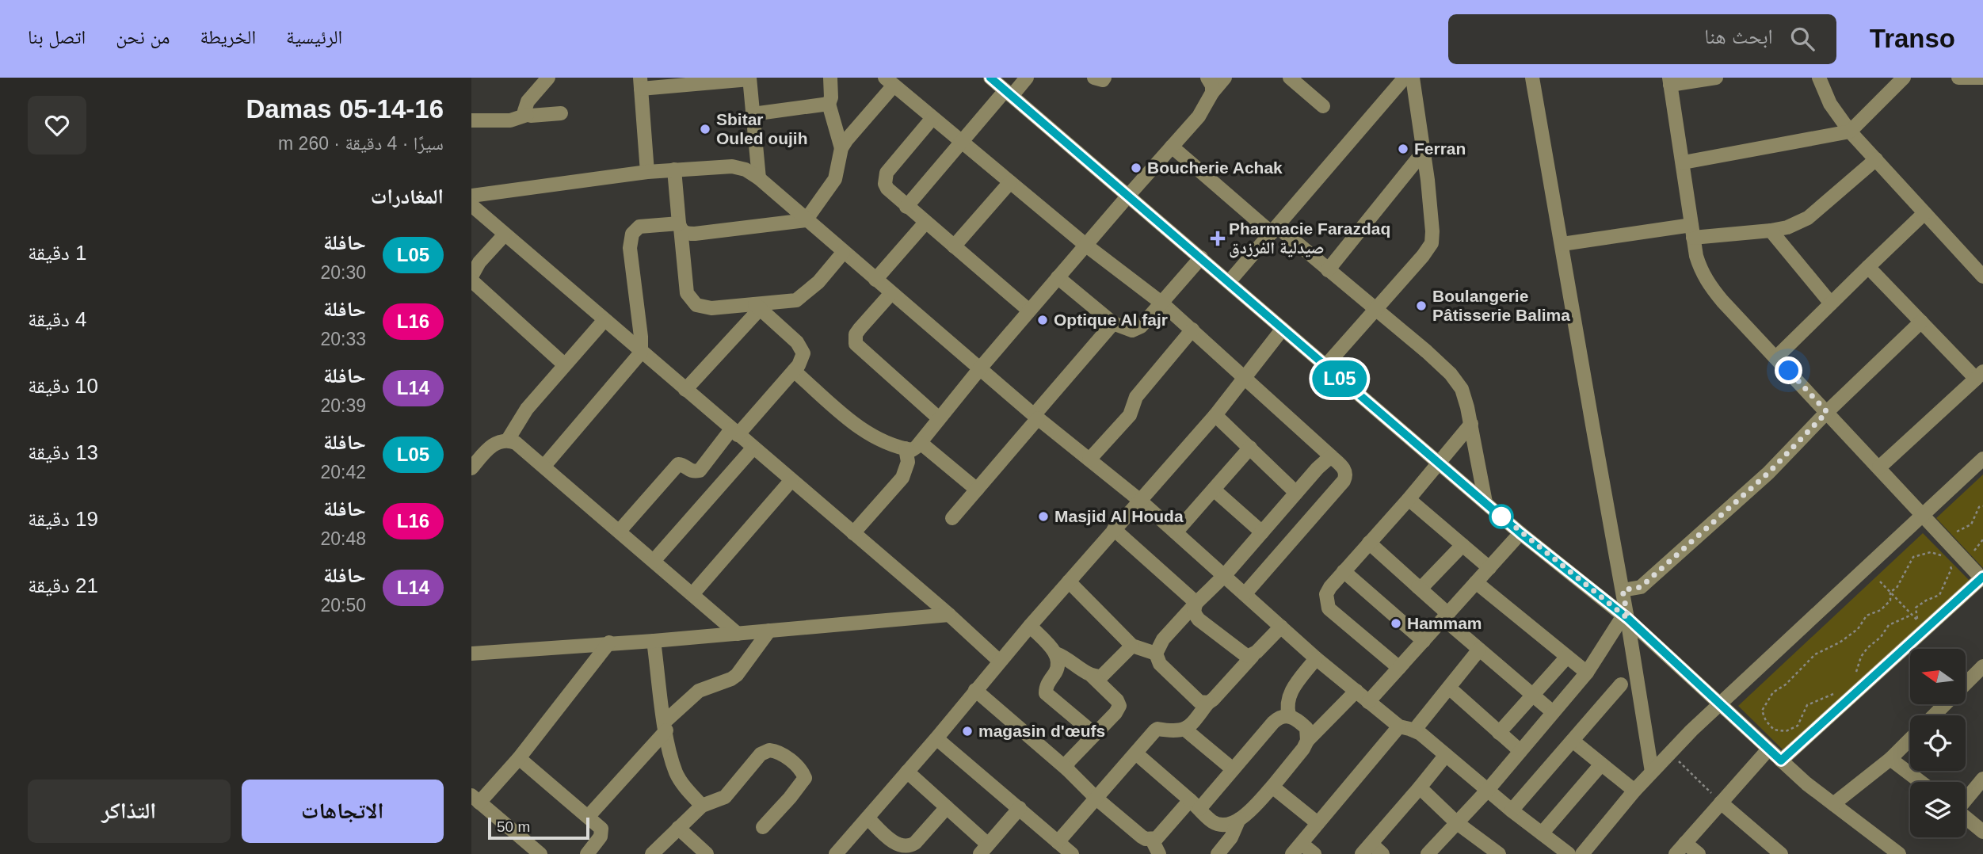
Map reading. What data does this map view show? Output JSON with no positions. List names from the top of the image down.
{
  "places": {
    "other": [
      "Sbitar Ouled oujih",
      "Ferran",
      "Boucherie Achak",
      "Boulangerie Pâtisserie Balima",
      "Optique Al fajr",
      "Masjid Al Houda",
      "Hammam",
      "magasin d'œufs"
    ],
    "health": ["Pharmacie Farazdaq صيدلية الفرزدق"]
  },
  "lines": ["bus line L05"],
  "scale_bar": "50 m",
  "north": "left",
  "page": {
    "header": "Transo",
    "search": "ابحث هنا",
    "nav": [
      "الرئيسية",
      "الخريطة",
      "من نحن",
      "اتصل بنا"
    ],
    "on_map": "L05",
    "heading": [
      ["05-14-16 Damas", "سيرًا · 4 دقيقة · 260 m"],
      "المغادرات"
    ],
    "list": [
      {
        "mark": "L05",
        "name": "حافلة",
        "note": "20:30",
        "value": "1 دقيقة"
      },
      {
        "mark": "L16",
        "name": "حافلة",
        "note": "20:33",
        "value": "4 دقيقة"
      },
      {
        "mark": "L14",
        "name": "حافلة",
        "note": "20:39",
        "value": "10 دقيقة"
      },
      {
        "mark": "L05",
        "name": "حافلة",
        "note": "20:42",
        "value": "13 دقيقة"
      },
      {
        "mark": "L16",
        "name": "حافلة",
        "note": "20:48",
        "value": "19 دقيقة"
      },
      {
        "mark": "L14",
        "name": "حافلة",
        "note": "20:50",
        "value": "21 دقيقة"
      }
    ],
    "buttons": ["الاتجاهات", "التذاكر"],
    "scale": "50 m"
  }
}
